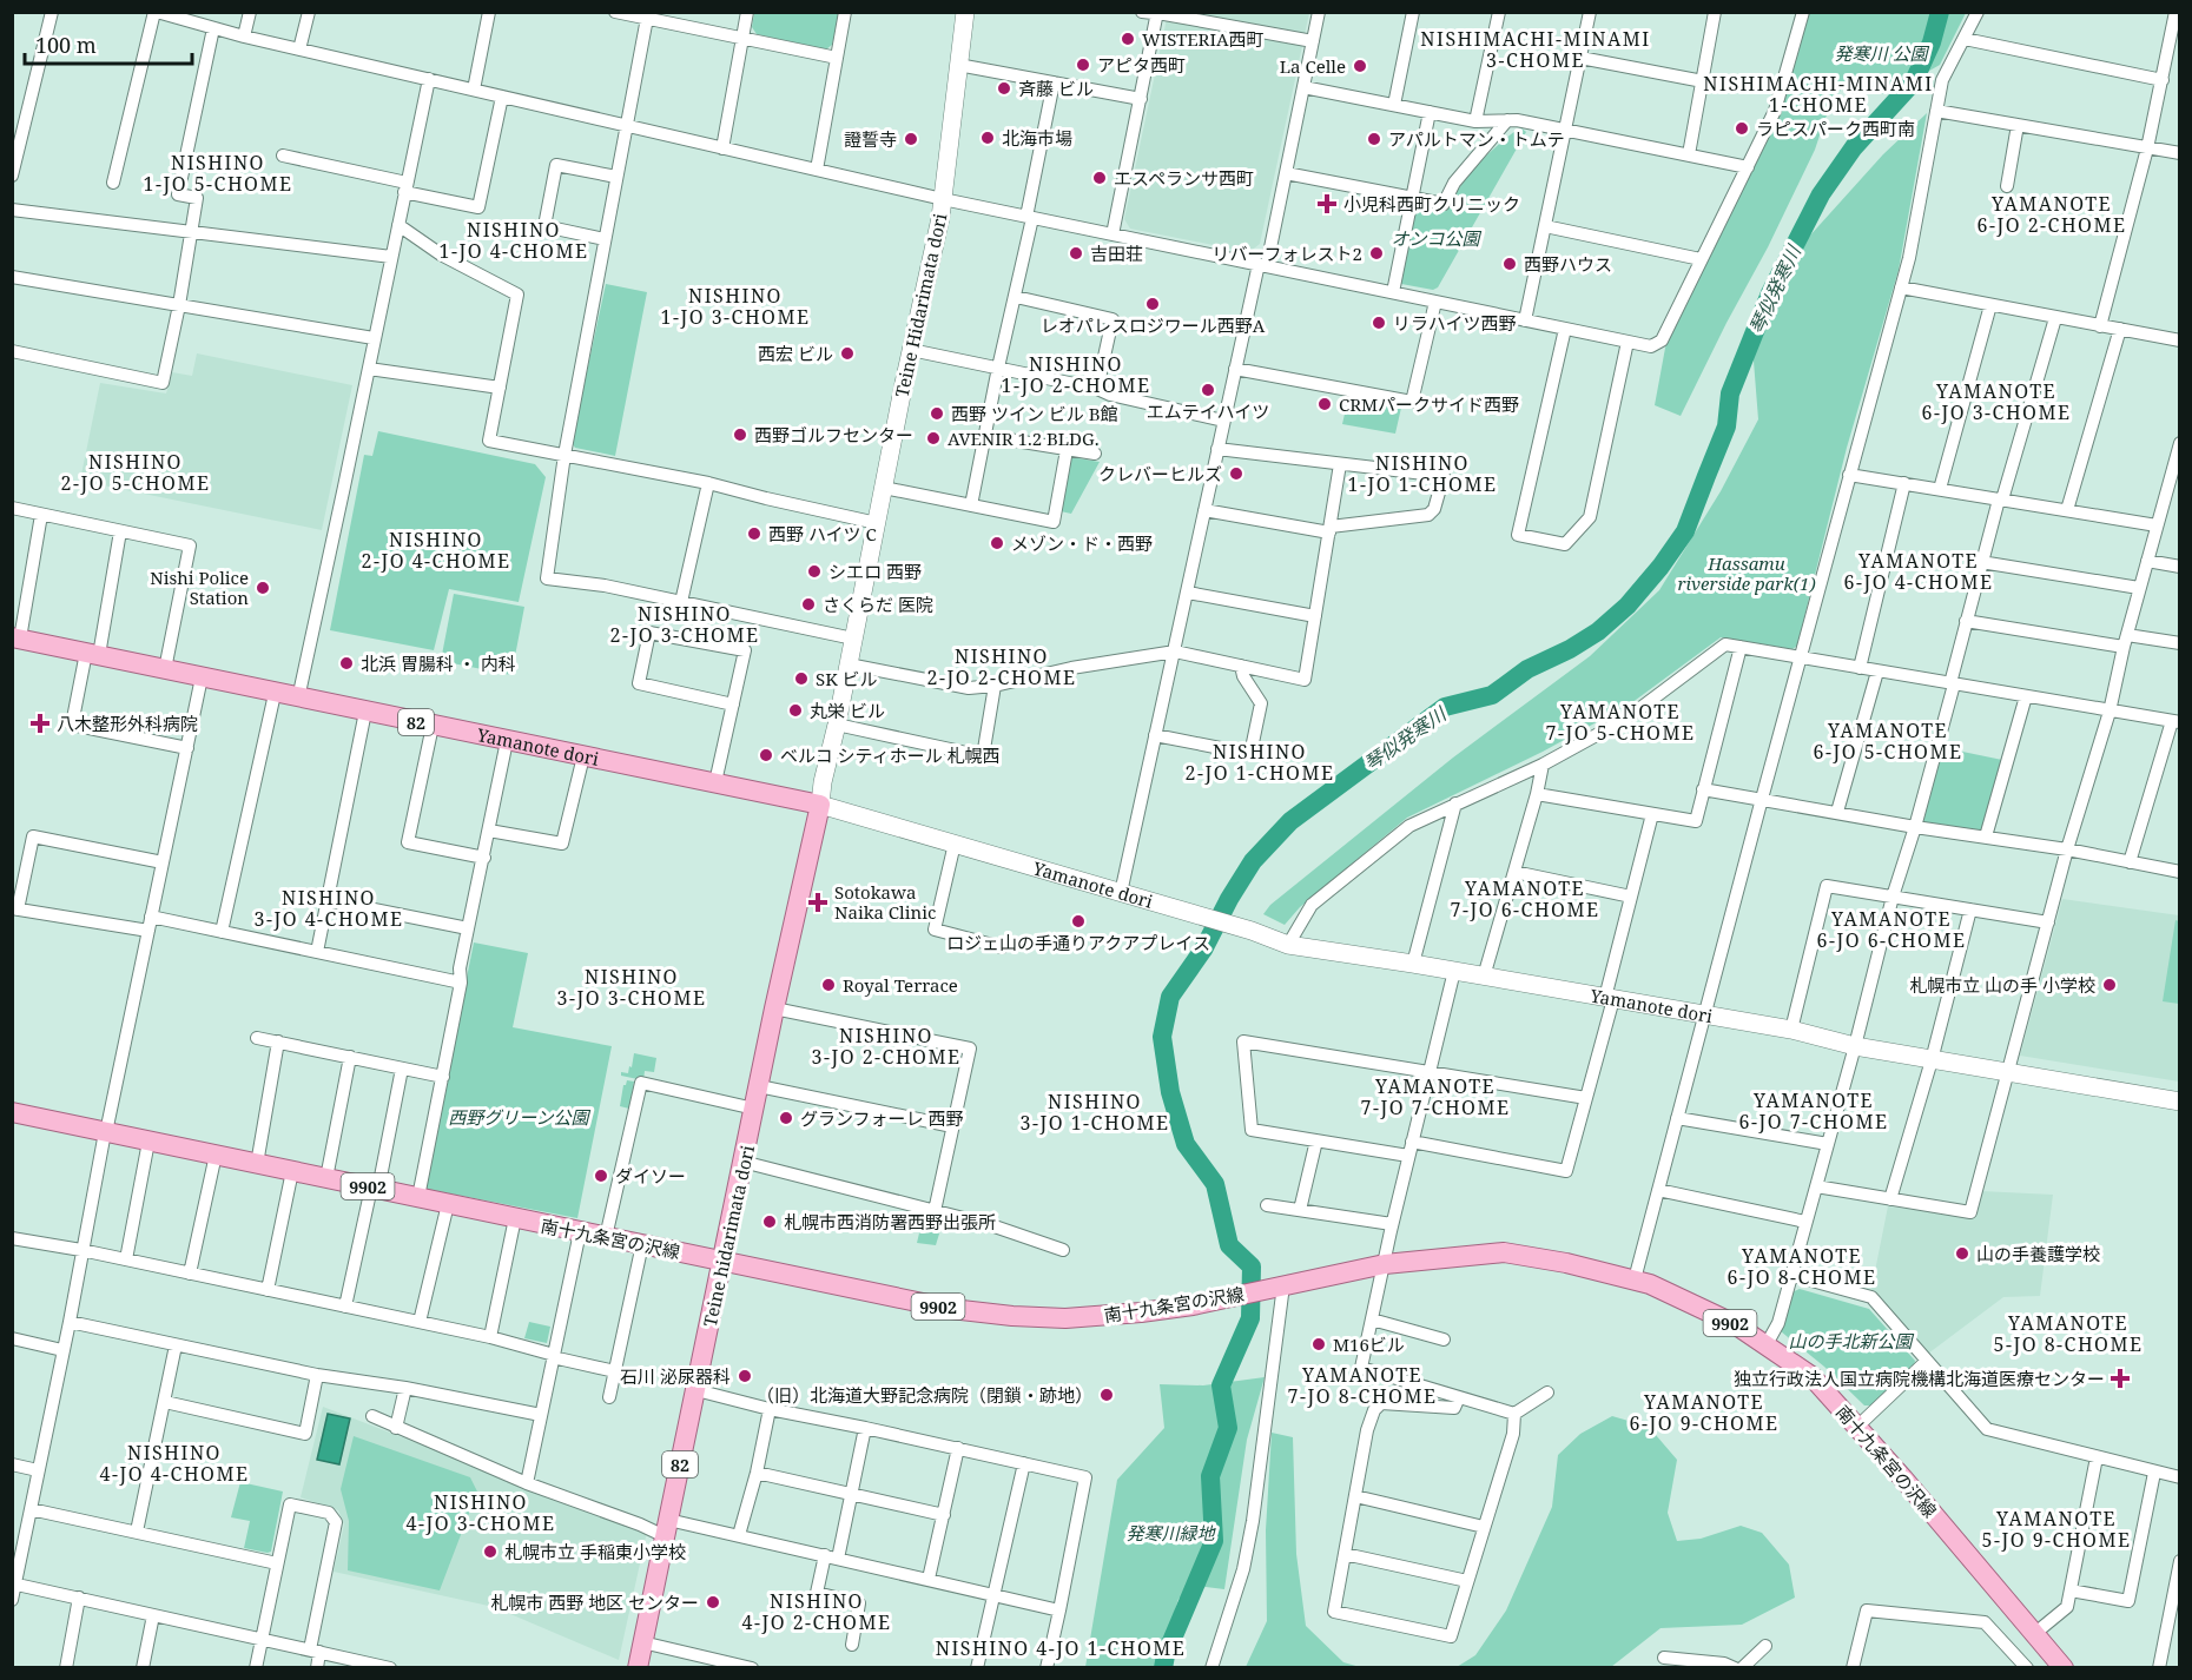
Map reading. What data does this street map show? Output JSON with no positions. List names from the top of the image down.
{
  "streets": {
    "main road": [
      "Teine Hidarimata dori",
      "82",
      "Yamanote dori",
      "9902",
      "Teine hidarimata dori",
      "南十九条宮の沢線"
    ]
  },
  "crossings": [
    ["Teine Hidarimata dori", "Yamanote dori"],
    ["Teine Hidarimata dori", "Teine hidarimata dori"],
    ["Yamanote dori", "Teine hidarimata dori"],
    ["Teine hidarimata dori", "南十九条宮の沢線"]
  ],
  "districts": [
    "NISHIMACHI-MINAMI 3-CHOME",
    "NISHIMACHI-MINAMI 1-CHOME",
    "NISHINO 1-JO 5-CHOME",
    "YAMANOTE 6-JO 2-CHOME",
    "NISHINO 1-JO 4-CHOME",
    "NISHINO 1-JO 3-CHOME",
    "NISHINO 1-JO 2-CHOME",
    "YAMANOTE 6-JO 3-CHOME",
    "NISHINO 2-JO 5-CHOME",
    "NISHINO 1-JO 1-CHOME",
    "NISHINO 2-JO 4-CHOME",
    "YAMANOTE 6-JO 4-CHOME",
    "NISHINO 2-JO 3-CHOME",
    "NISHINO 2-JO 2-CHOME",
    "YAMANOTE 7-JO 5-CHOME",
    "YAMANOTE 6-JO 5-CHOME",
    "NISHINO 2-JO 1-CHOME",
    "YAMANOTE 7-JO 6-CHOME",
    "NISHINO 3-JO 4-CHOME",
    "YAMANOTE 6-JO 6-CHOME",
    "NISHINO 3-JO 3-CHOME",
    "NISHINO 3-JO 2-CHOME",
    "YAMANOTE 7-JO 7-CHOME",
    "YAMANOTE 6-JO 7-CHOME",
    "NISHINO 3-JO 1-CHOME",
    "YAMANOTE 6-JO 8-CHOME",
    "YAMANOTE 5-JO 8-CHOME",
    "YAMANOTE 7-JO 8-CHOME",
    "YAMANOTE 6-JO 9-CHOME",
    "NISHINO 4-JO 4-CHOME",
    "NISHINO 4-JO 3-CHOME",
    "YAMANOTE 5-JO 9-CHOME",
    "NISHINO 4-JO 2-CHOME",
    "NISHINO 4-JO 1-CHOME"
  ],
  "water": ["琴似発寒川"],
  "parks": [
    "発寒川 公園",
    "オンコ公園",
    "Hassamu riverside park(1)",
    "西野グリーン公園",
    "山の手北新公園",
    "発寒川緑地"
  ],
  "places": {
    "other": [
      "WISTERIA西町",
      "アピタ西町",
      "La Celle",
      "斉藤 ビル",
      "ラピスパーク西町南",
      "北海市場",
      "證誓寺",
      "アパルトマン・トムテ",
      "エスペランサ西町",
      "吉田荘",
      "リバーフォレスト2",
      "西野ハウス",
      "レオパレスロジワール西野A",
      "リラハイツ西野",
      "西宏 ビル",
      "エムテイハイツ",
      "CRMパークサイド西野",
      "西野 ツイン ビル B館",
      "西野ゴルフセンター",
      "AVENIR 1.2 BLDG.",
      "クレバーヒルズ",
      "西野 ハイツ C",
      "メゾン・ド・西野",
      "シエロ 西野",
      "Nishi Police Station",
      "さくらだ 医院",
      "北浜 胃腸科 ・ 内科",
      "SK ビル",
      "丸栄 ビル",
      "ベルコ シティホール 札幌西",
      "ロジェ山の手通りアクアプレイス",
      "Royal Terrace",
      "札幌市立 山の手 小学校",
      "グランフォーレ 西野",
      "ダイソー",
      "札幌市西消防署西野出張所",
      "山の手養護学校",
      "M16ビル",
      "石川 泌尿器科",
      "（旧）北海道大野記念病院（閉鎖・跡地）",
      "札幌市立 手稲東小学校",
      "札幌市 西野 地区 センター"
    ],
    "health": [
      "小児科西町クリニック",
      "八木整形外科病院",
      "Sotokawa Naika Clinic",
      "独立行政法人国立病院機構北海道医療センター"
    ]
  },
  "scale_bar": "100 m"
}
